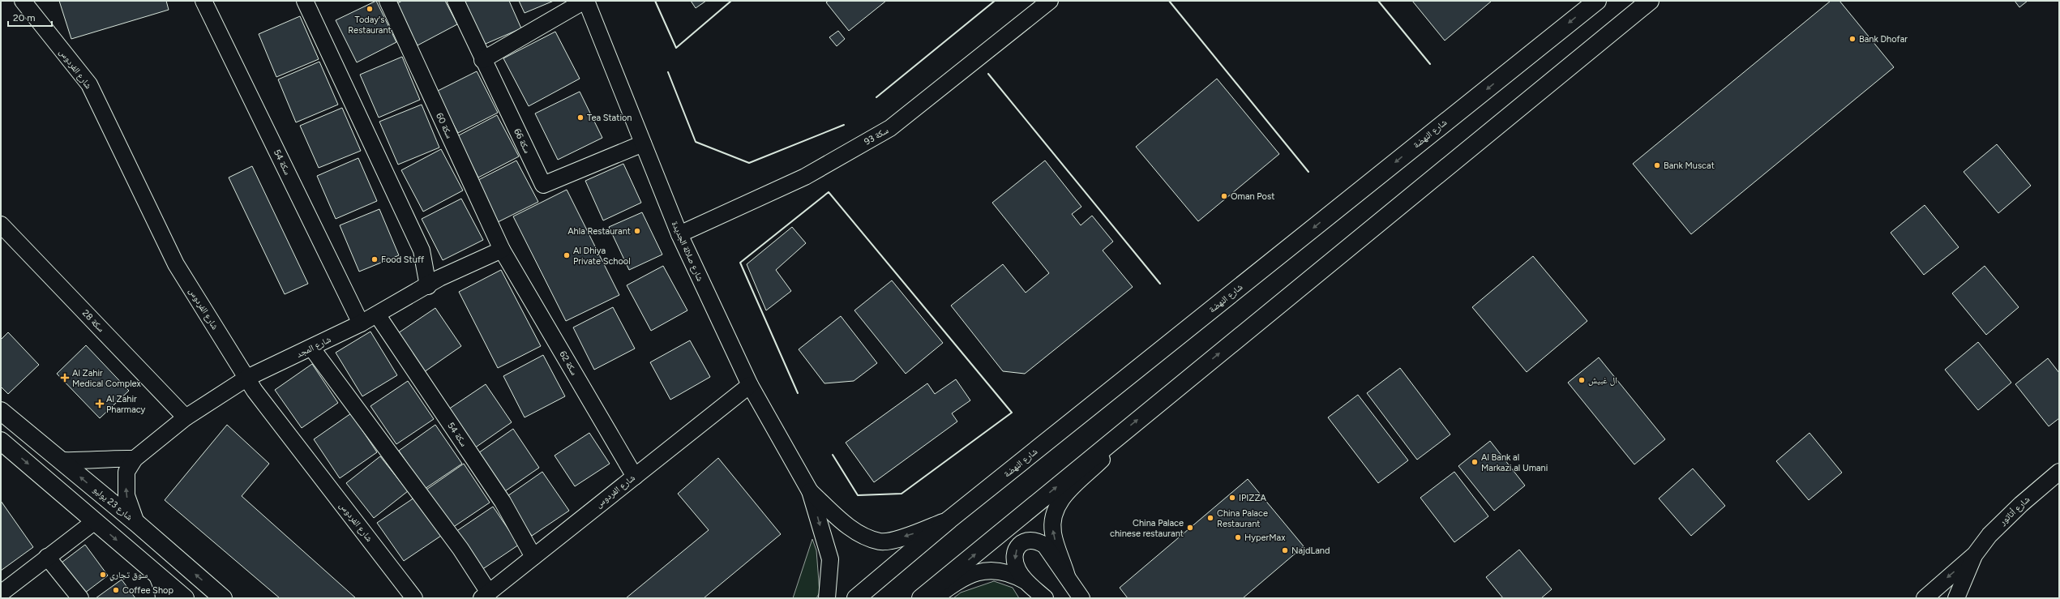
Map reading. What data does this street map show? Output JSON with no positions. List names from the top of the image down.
{
  "streets": {
    "main road": ["شارع النهضة", "شارع 23 يوليو"],
    "street": [
      "شارع الفردوس",
      "سكة 60",
      "سكة 93",
      "سكة 66",
      "سكة 54",
      "شارع صلالة الجديدة",
      "سكة 28",
      "شارع المجد",
      "سكة 62",
      "شارع أتاتور"
    ]
  },
  "crossings": [
    ["شارع الفردوس", "سكة 54"],
    ["شارع الفردوس", "شارع صلالة الجديدة"],
    ["شارع الفردوس", "شارع المجد"],
    ["شارع الفردوس", "سكة 62"],
    ["سكة 60", "شارع المجد"],
    ["سكة 60", "سكة 62"],
    ["شارع النهضة", "شارع صلالة الجديدة"],
    ["سكة 93", "شارع صلالة الجديدة"],
    ["سكة 66", "شارع صلالة الجديدة"],
    ["سكة 54", "شارع المجد"],
    ["سكة 28", "شارع المجد"],
    ["شارع المجد", "سكة 62"],
    ["شارع المجد", "شارع 23 يوليو"]
  ],
  "places": {
    "other": [
      "Today's Restaurant",
      "Bank Dhofar",
      "Tea Station",
      "Bank Muscat",
      "Oman Post",
      "Ahla Restaurant",
      "Al Dhiya Private School",
      "Food Stuff",
      "ال غبيش",
      "Al Bank al Markazi al Umani",
      "IPIZZA",
      "China Palace Restaurant",
      "China Palace chinese restaurant",
      "HyperMax",
      "NajdLand",
      "سوق تجاري",
      "Coffee Shop"
    ],
    "health": ["Al Zahir Medical Complex", "Al Zahir Pharmacy"]
  },
  "scale_bar": "20 m"
}
